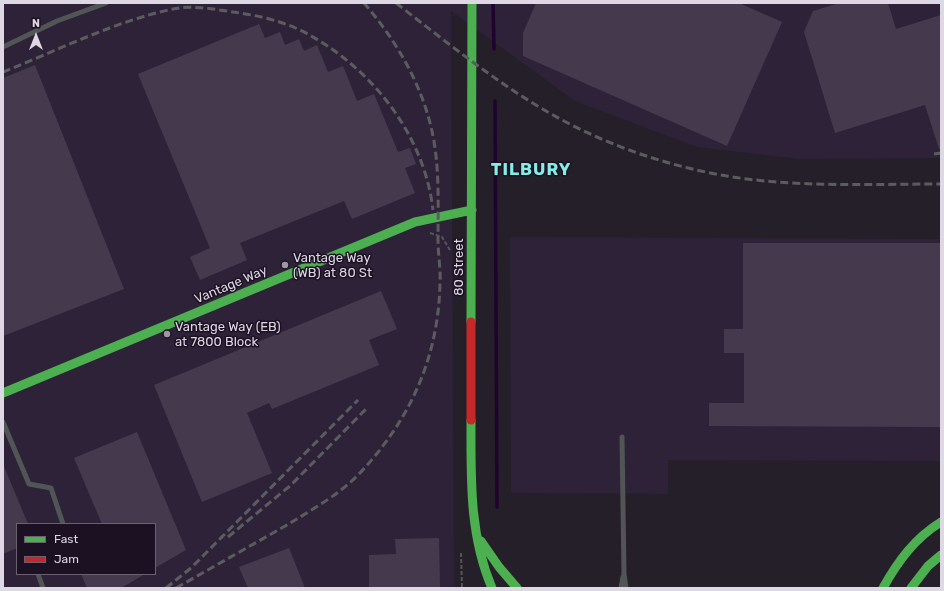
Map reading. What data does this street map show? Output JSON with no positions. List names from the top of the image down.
{
  "streets": {
    "street": ["80 Street", "Vantage Way"]
  },
  "crossings": [
    ["80 Street", "Vantage Way"]
  ],
  "districts": ["TILBURY"],
  "places": ["Vantage Way (WB) at 80 St", "Vantage Way (EB) at 7800 Block"],
  "legend": ["Fast", "Jam"],
  "north": "top"
}
